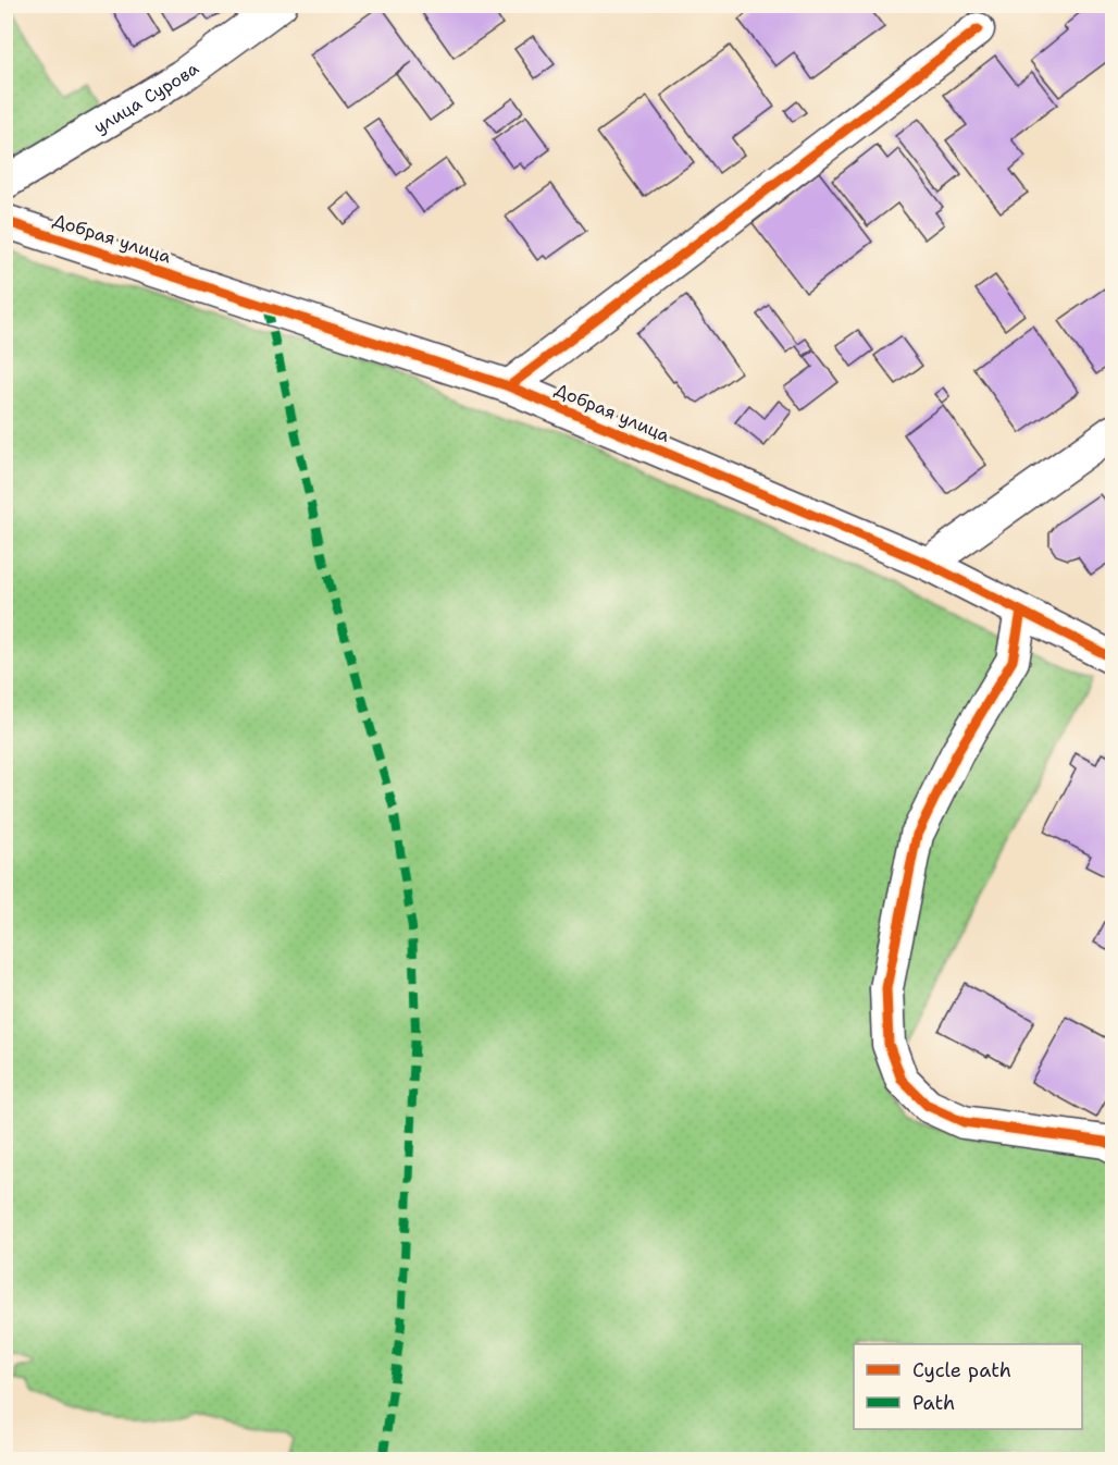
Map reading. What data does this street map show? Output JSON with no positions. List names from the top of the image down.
{
  "streets": {
    "street": ["улица Сурова", "Добрая улица"]
  },
  "legend": ["Cycle path", "Path"]
}
